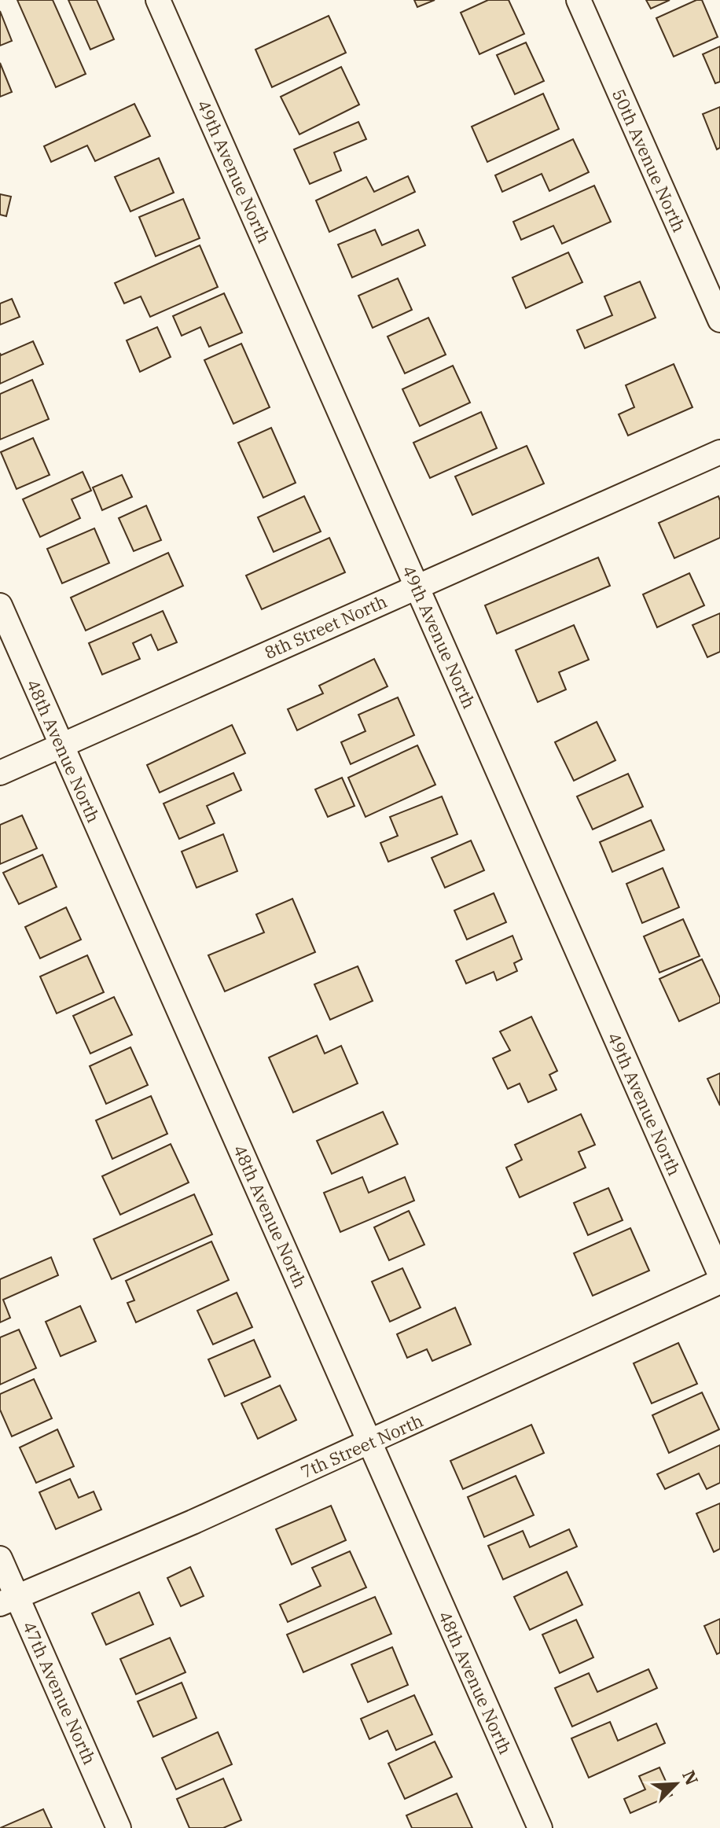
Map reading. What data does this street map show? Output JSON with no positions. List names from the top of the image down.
{
  "streets": {
    "street": [
      "50th Avenue North",
      "49th Avenue North",
      "8th Street North",
      "48th Avenue North",
      "7th Street North",
      "47th Avenue North"
    ]
  },
  "crossings": [
    ["49th Avenue North", "8th Street North"],
    ["8th Street North", "48th Avenue North"],
    ["48th Avenue North", "7th Street North"],
    ["7th Street North", "47th Avenue North"]
  ],
  "north": "top right"
}
